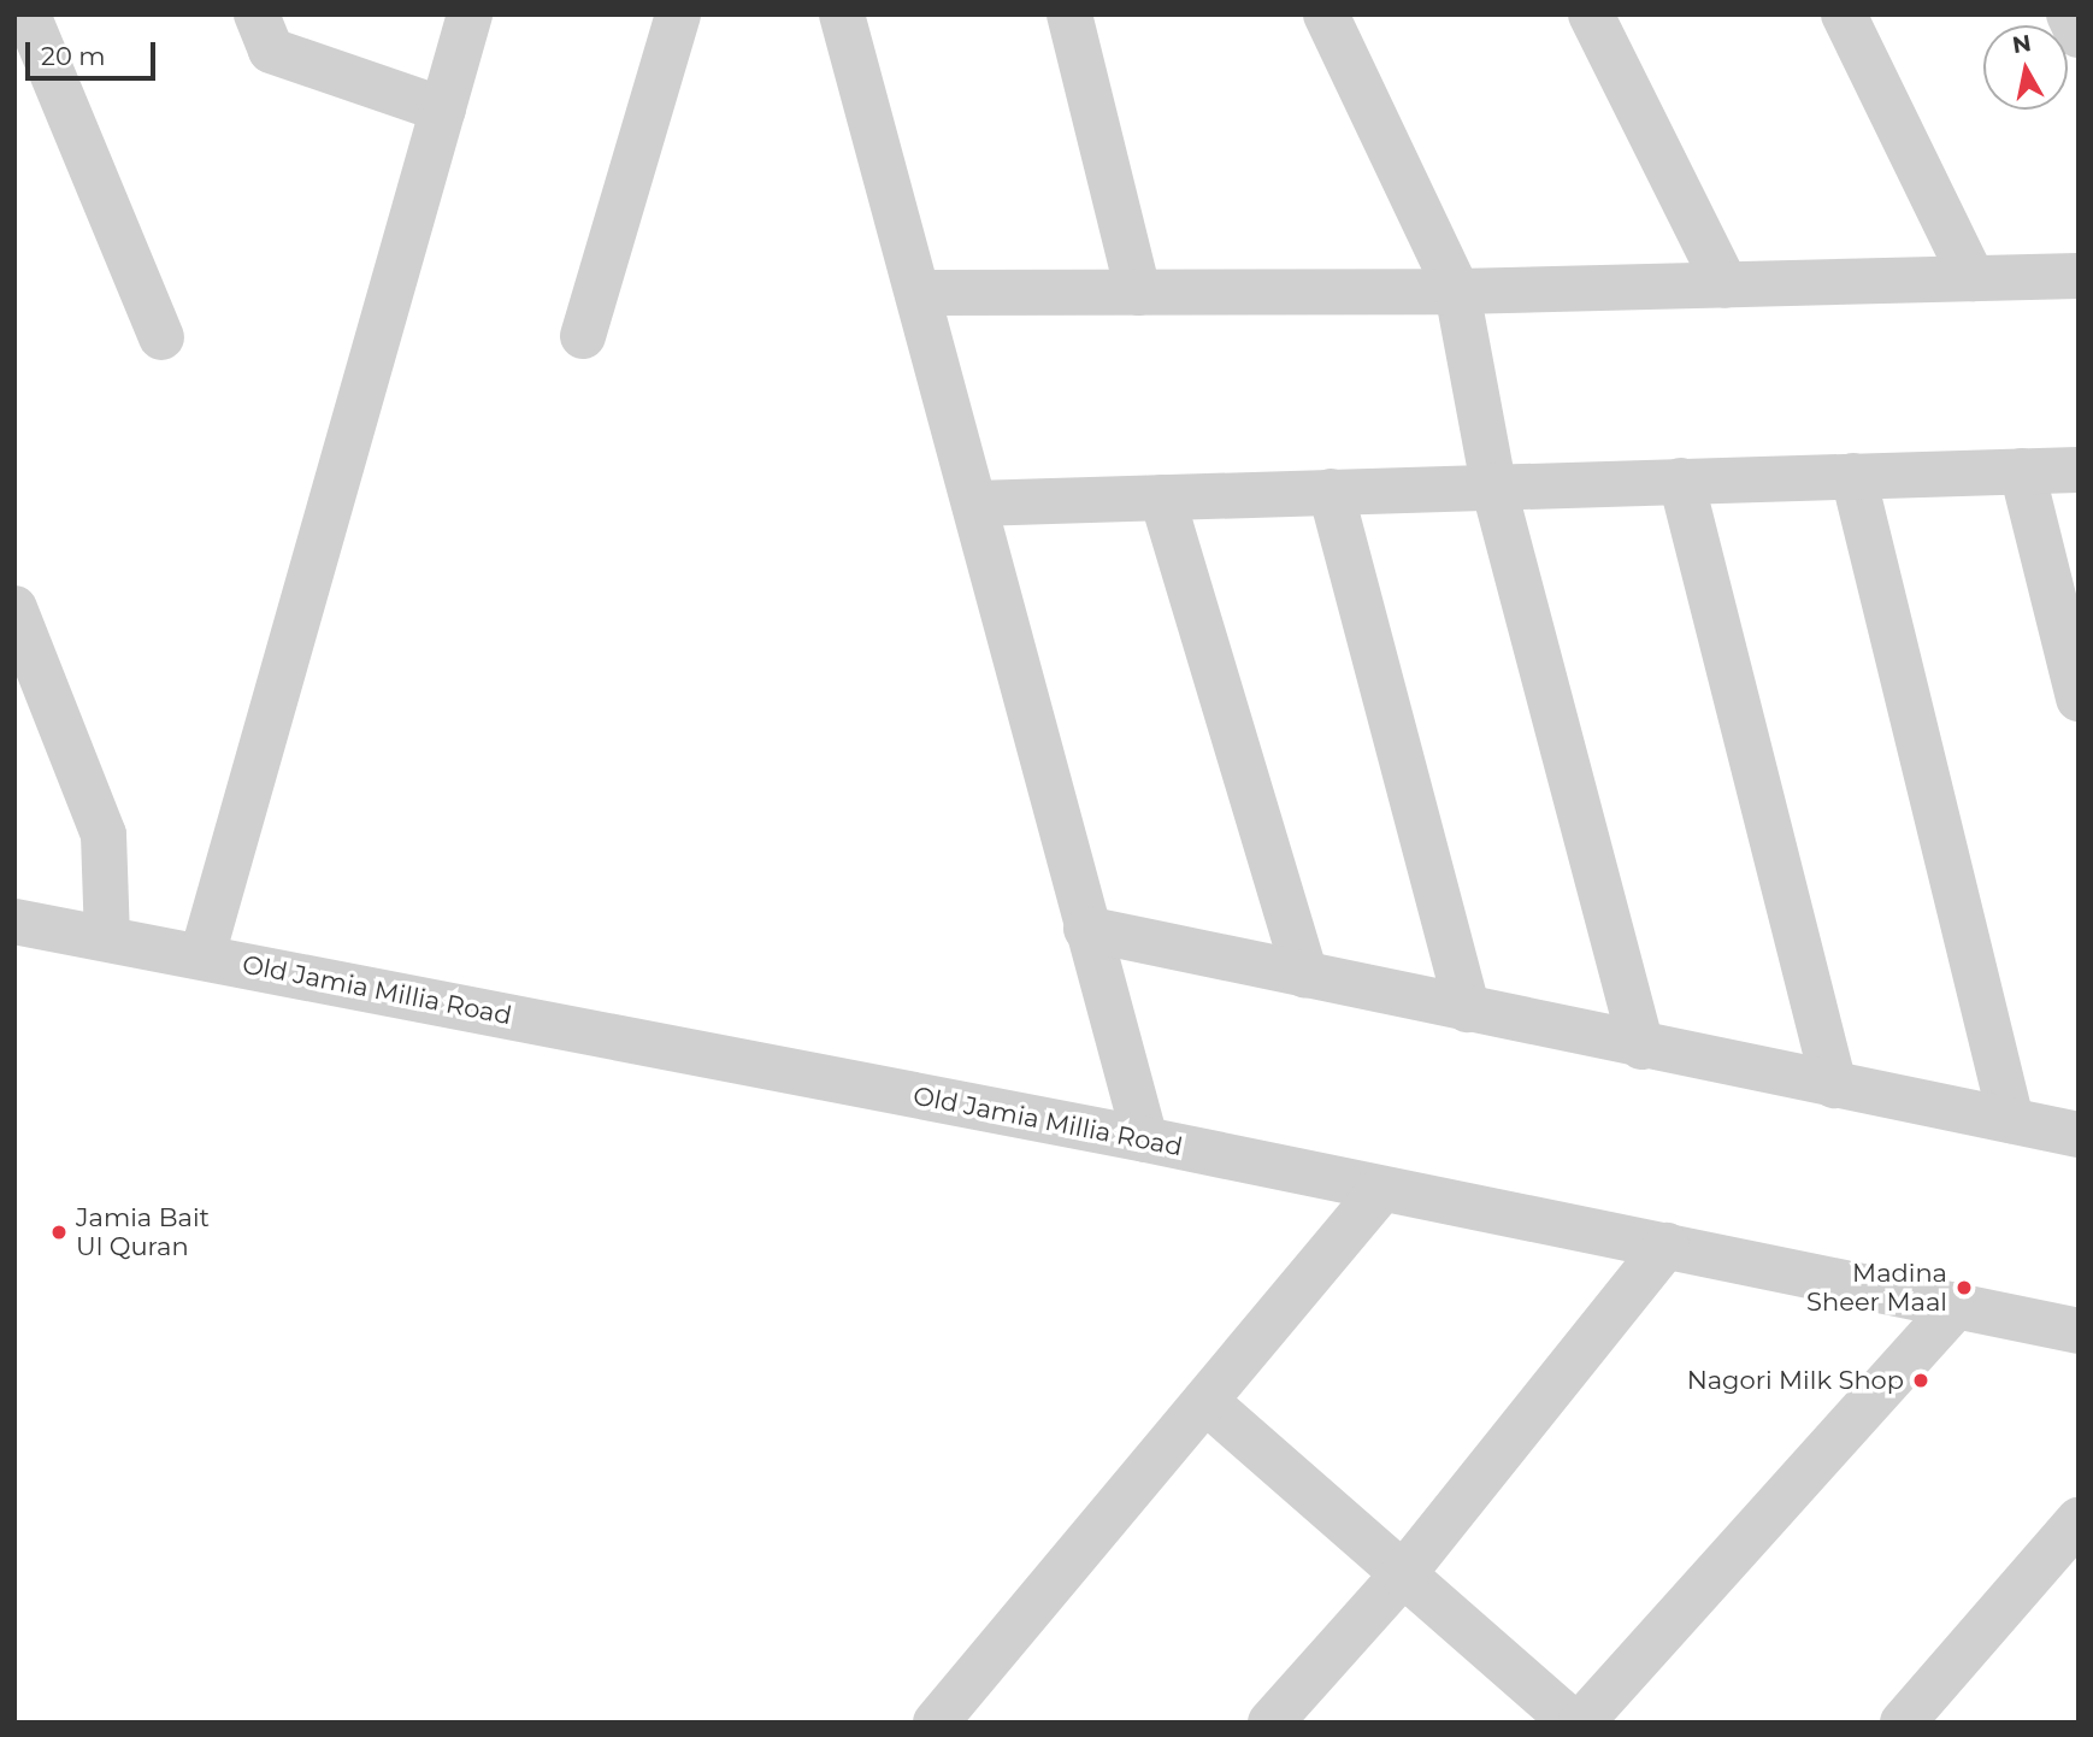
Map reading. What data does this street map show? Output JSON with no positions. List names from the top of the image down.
{
  "streets": {
    "street": ["Old Jamia Millia Road"]
  },
  "places": ["Jamia Bait Ul Quran", "Madina Sheer Maal", "Nagori Milk Shop"],
  "scale_bar": "20 m",
  "north": "top"
}
